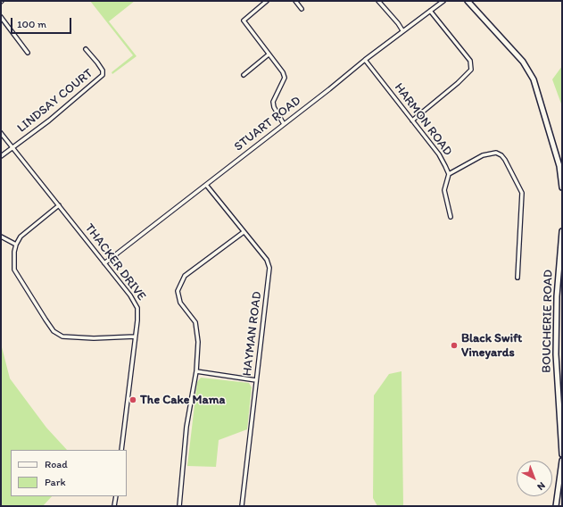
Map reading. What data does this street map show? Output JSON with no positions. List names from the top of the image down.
{
  "streets": {
    "main road": ["BOUCHERIE ROAD"],
    "street": [
      "LINDSAY COURT",
      "HARMON ROAD",
      "STUART ROAD",
      "THACKER DRIVE",
      "HAYMAN ROAD"
    ]
  },
  "crossings": [
    ["LINDSAY COURT", "THACKER DRIVE"],
    ["HARMON ROAD", "STUART ROAD"],
    ["STUART ROAD", "THACKER DRIVE"],
    ["STUART ROAD", "HAYMAN ROAD"]
  ],
  "places": ["Black Swift Vineyards", "The Cake Mama"],
  "legend": ["Road", "Park"],
  "scale_bar": "100 m",
  "north": "bottom right"
}
